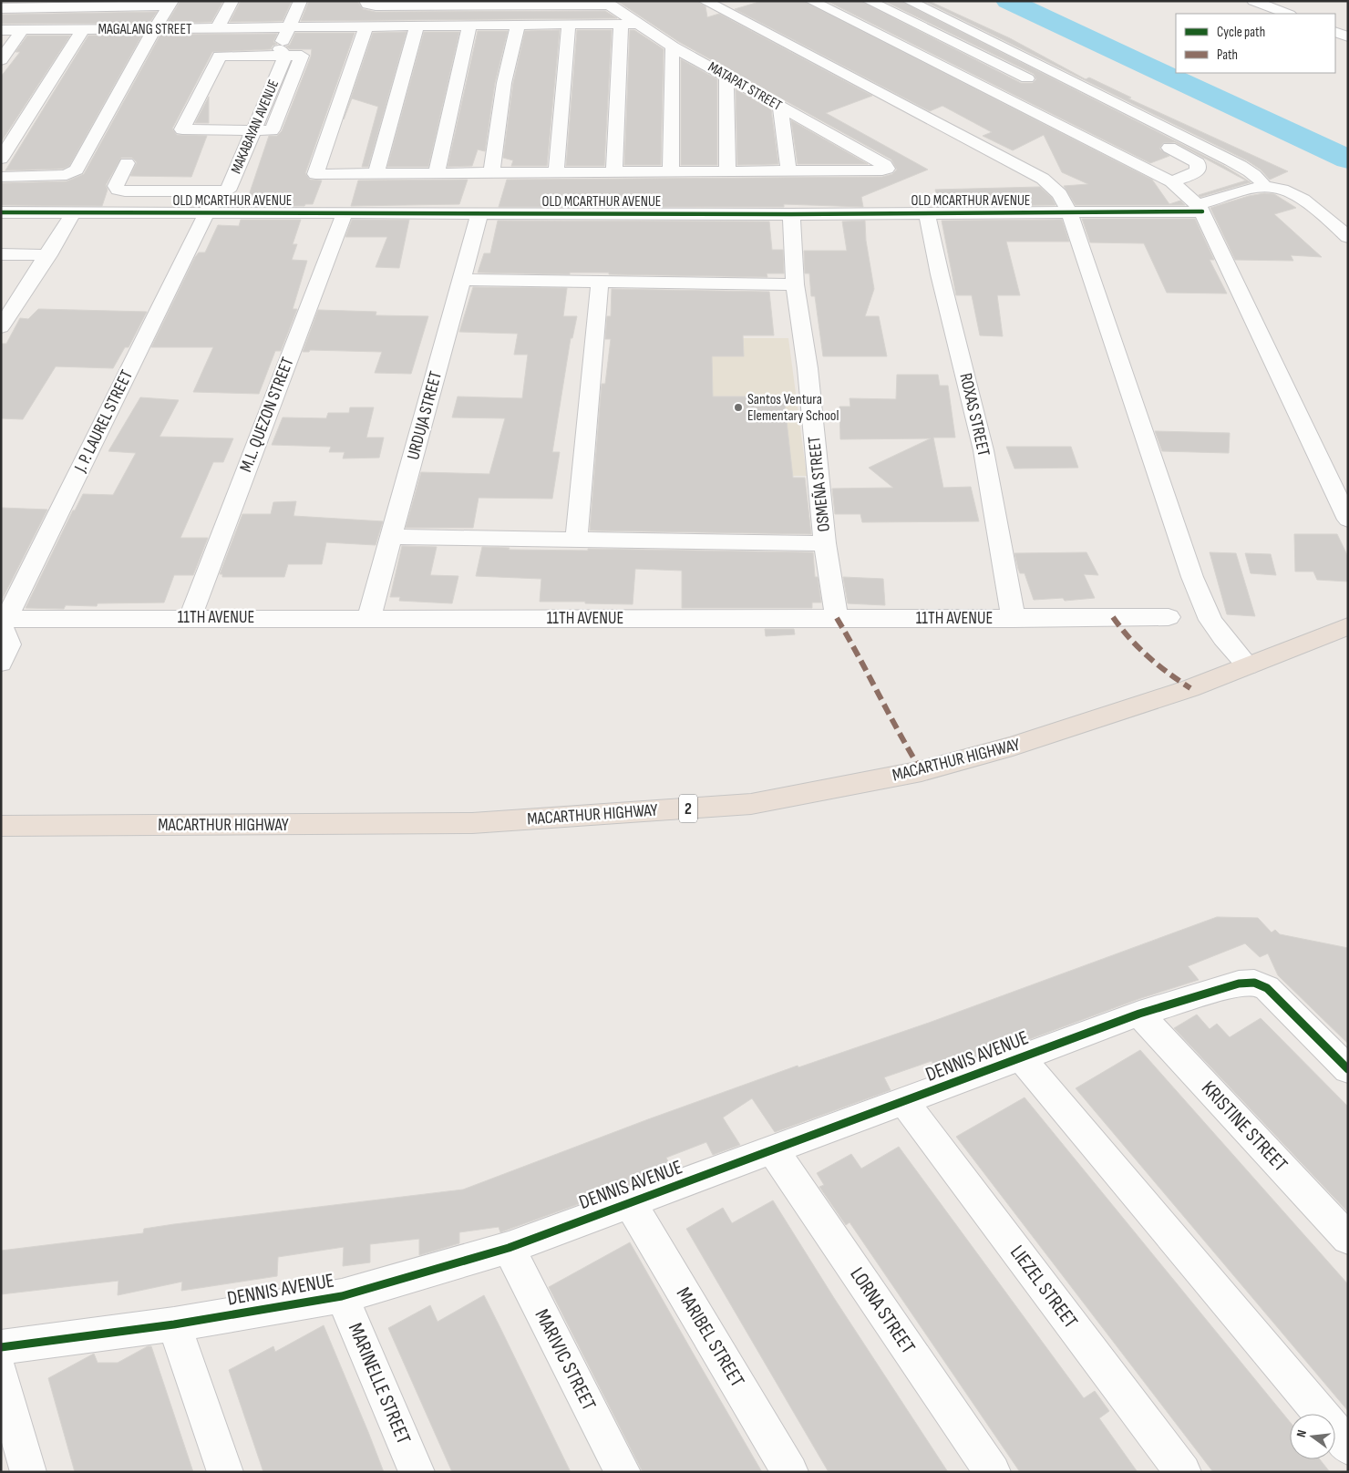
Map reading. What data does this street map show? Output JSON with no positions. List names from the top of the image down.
{
  "streets": {
    "highway": ["MACARTHUR HIGHWAY", "2"],
    "street": [
      "MAGALANG STREET",
      "MATAPAT STREET",
      "MAKABAYAN AVENUE",
      "OLD MCARTHUR AVENUE",
      "M.L. QUEZON STREET",
      "ROXAS STREET",
      "URDUJA STREET",
      "J. P. LAUREL STREET",
      "OSMEÑA STREET",
      "11TH AVENUE",
      "DENNIS AVENUE",
      "KRISTINE STREET",
      "LIEZEL STREET",
      "LORNA STREET",
      "MARIBEL STREET",
      "MARIVIC STREET",
      "MARINELLE STREET"
    ]
  },
  "crossings": [
    ["MAGALANG STREET", "MATAPAT STREET"],
    ["MAGALANG STREET", "MAKABAYAN AVENUE"],
    ["MAKABAYAN AVENUE", "OLD MCARTHUR AVENUE"],
    ["MAKABAYAN AVENUE", "J. P. LAUREL STREET"],
    ["OLD MCARTHUR AVENUE", "M.L. QUEZON STREET"],
    ["OLD MCARTHUR AVENUE", "ROXAS STREET"],
    ["OLD MCARTHUR AVENUE", "URDUJA STREET"],
    ["OLD MCARTHUR AVENUE", "J. P. LAUREL STREET"],
    ["OLD MCARTHUR AVENUE", "OSMEÑA STREET"],
    ["M.L. QUEZON STREET", "11TH AVENUE"],
    ["ROXAS STREET", "11TH AVENUE"],
    ["URDUJA STREET", "11TH AVENUE"],
    ["J. P. LAUREL STREET", "11TH AVENUE"],
    ["OSMEÑA STREET", "11TH AVENUE"],
    ["DENNIS AVENUE", "KRISTINE STREET"],
    ["DENNIS AVENUE", "LIEZEL STREET"],
    ["DENNIS AVENUE", "LORNA STREET"],
    ["DENNIS AVENUE", "MARIBEL STREET"],
    ["DENNIS AVENUE", "MARIVIC STREET"],
    ["DENNIS AVENUE", "MARINELLE STREET"]
  ],
  "places": ["Santos Ventura Elementary School"],
  "legend": ["Cycle path", "Path"],
  "north": "left"
}
